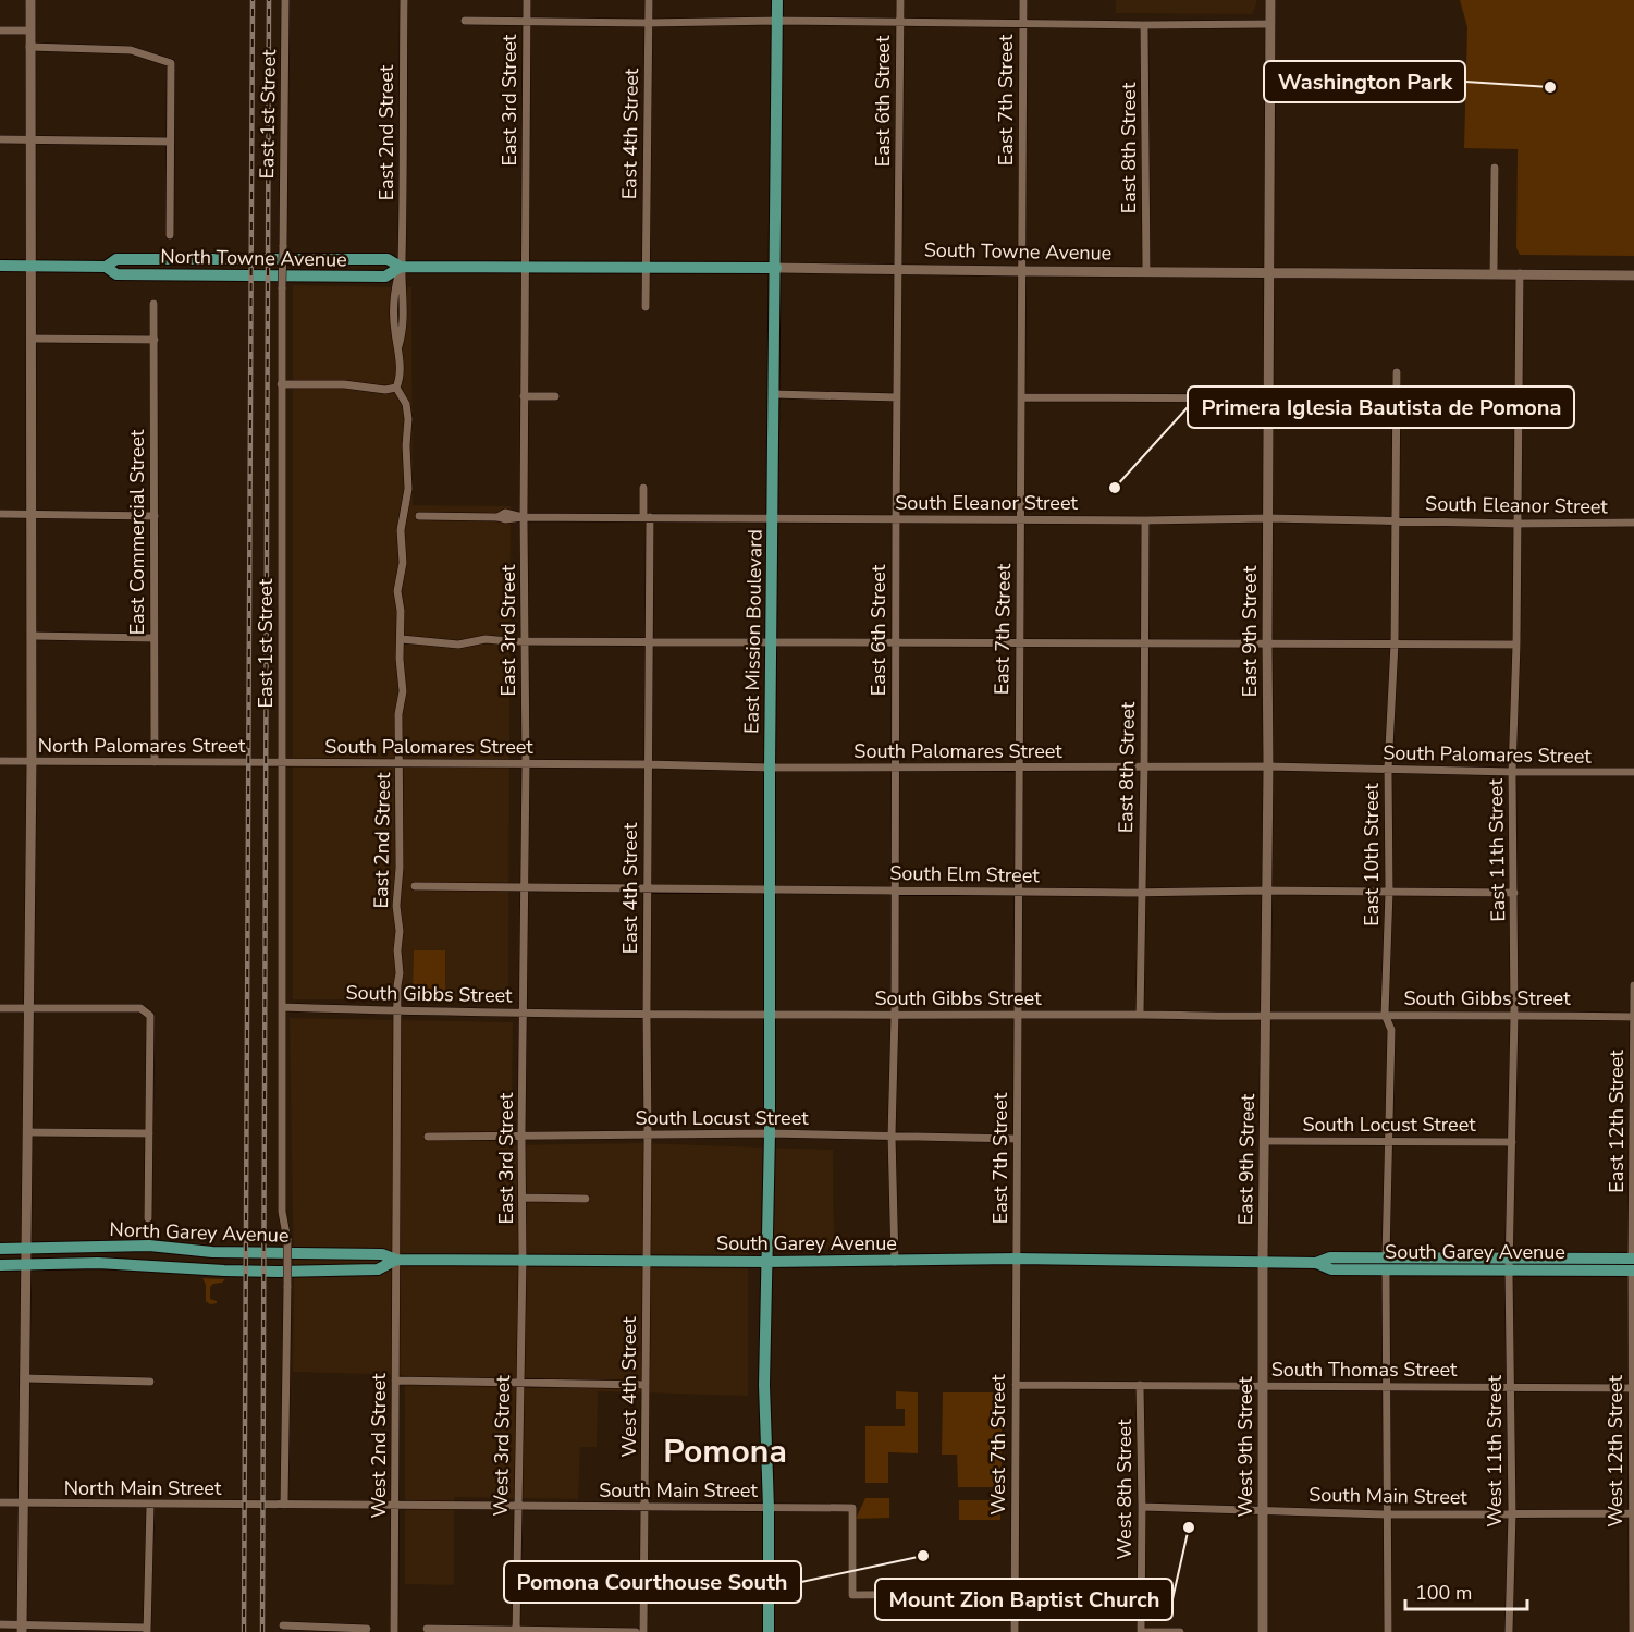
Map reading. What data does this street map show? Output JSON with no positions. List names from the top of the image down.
{
  "streets": {
    "main road": [
      "South Towne Avenue",
      "North Towne Avenue",
      "East Mission Boulevard",
      "North Garey Avenue",
      "South Garey Avenue"
    ],
    "street": [
      "East 3rd Street",
      "East 7th Street",
      "East 6th Street",
      "East 1st Street",
      "East 2nd Street",
      "East 4th Street",
      "East 8th Street",
      "South Eleanor Street",
      "East Commercial Street",
      "East 9th Street",
      "North Palomares Street",
      "South Palomares Street",
      "East 11th Street",
      "East 10th Street",
      "South Elm Street",
      "South Gibbs Street",
      "South Locust Street",
      "East 12th Street",
      "South Thomas Street",
      "West 4th Street",
      "West 7th Street",
      "West 2nd Street",
      "West 3rd Street",
      "West 9th Street",
      "West 11th Street",
      "West 12th Street",
      "North Main Street",
      "West 8th Street",
      "South Main Street"
    ]
  },
  "crossings": [
    ["East 3rd Street", "South Towne Avenue"],
    ["East 3rd Street", "South Eleanor Street"],
    ["East 3rd Street", "South Palomares Street"],
    ["East 3rd Street", "South Elm Street"],
    ["East 3rd Street", "South Gibbs Street"],
    ["East 3rd Street", "South Locust Street"],
    ["East 3rd Street", "South Garey Avenue"],
    ["East 3rd Street", "West 3rd Street"],
    ["East 7th Street", "South Towne Avenue"],
    ["East 7th Street", "South Eleanor Street"],
    ["East 7th Street", "South Palomares Street"],
    ["East 7th Street", "South Elm Street"],
    ["East 7th Street", "South Gibbs Street"],
    ["East 7th Street", "South Locust Street"],
    ["East 7th Street", "South Garey Avenue"],
    ["East 7th Street", "West 7th Street"],
    ["East 6th Street", "South Towne Avenue"],
    ["East 6th Street", "South Eleanor Street"],
    ["East 6th Street", "South Palomares Street"],
    ["East 6th Street", "South Elm Street"],
    ["East 6th Street", "South Gibbs Street"],
    ["East 6th Street", "South Locust Street"],
    ["East 6th Street", "South Garey Avenue"],
    ["East 1st Street", "North Palomares Street"],
    ["East 1st Street", "South Palomares Street"],
    ["East 1st Street", "South Gibbs Street"],
    ["East 1st Street", "North Main Street"],
    ["East 1st Street", "South Main Street"],
    ["East 2nd Street", "South Towne Avenue"],
    ["East 2nd Street", "North Towne Avenue"],
    ["East 2nd Street", "South Palomares Street"],
    ["East 2nd Street", "South Gibbs Street"],
    ["East 2nd Street", "North Garey Avenue"],
    ["East 2nd Street", "South Garey Avenue"],
    ["East 2nd Street", "West 2nd Street"],
    ["East 4th Street", "South Towne Avenue"],
    ["East 4th Street", "South Eleanor Street"],
    ["East 4th Street", "South Palomares Street"],
    ["East 4th Street", "South Elm Street"],
    ["East 4th Street", "South Gibbs Street"],
    ["East 4th Street", "South Locust Street"],
    ["East 4th Street", "South Garey Avenue"],
    ["East 4th Street", "West 4th Street"],
    ["East 8th Street", "South Towne Avenue"],
    ["East 8th Street", "South Eleanor Street"],
    ["East 8th Street", "South Palomares Street"],
    ["East 8th Street", "South Elm Street"],
    ["East 8th Street", "South Gibbs Street"],
    ["South Towne Avenue", "North Towne Avenue"],
    ["South Towne Avenue", "East Mission Boulevard"],
    ["South Towne Avenue", "East 9th Street"],
    ["South Towne Avenue", "East 11th Street"],
    ["South Eleanor Street", "East Mission Boulevard"],
    ["South Eleanor Street", "East 9th Street"],
    ["South Eleanor Street", "East 11th Street"],
    ["South Eleanor Street", "East 10th Street"],
    ["East Commercial Street", "North Palomares Street"],
    ["East Mission Boulevard", "South Palomares Street"],
    ["East Mission Boulevard", "South Elm Street"],
    ["East Mission Boulevard", "South Gibbs Street"],
    ["East Mission Boulevard", "South Locust Street"],
    ["East Mission Boulevard", "South Garey Avenue"],
    ["East Mission Boulevard", "South Main Street"],
    ["East 9th Street", "South Palomares Street"],
    ["East 9th Street", "South Elm Street"],
    ["East 9th Street", "South Gibbs Street"],
    ["East 9th Street", "South Locust Street"],
    ["East 9th Street", "South Garey Avenue"],
    ["East 9th Street", "West 9th Street"],
    ["North Palomares Street", "South Palomares Street"],
    ["South Palomares Street", "East 11th Street"],
    ["South Palomares Street", "East 10th Street"],
    ["East 11th Street", "South Elm Street"],
    ["East 11th Street", "South Gibbs Street"],
    ["East 11th Street", "South Locust Street"],
    ["East 11th Street", "South Garey Avenue"],
    ["East 11th Street", "West 11th Street"],
    ["East 10th Street", "South Elm Street"],
    ["East 10th Street", "South Gibbs Street"],
    ["East 10th Street", "South Locust Street"],
    ["East 10th Street", "South Garey Avenue"],
    ["East 10th Street", "South Thomas Street"],
    ["East 10th Street", "South Main Street"],
    ["South Gibbs Street", "East 12th Street"],
    ["East 12th Street", "South Garey Avenue"],
    ["East 12th Street", "West 12th Street"],
    ["North Garey Avenue", "South Garey Avenue"],
    ["North Garey Avenue", "West 2nd Street"],
    ["South Garey Avenue", "West 4th Street"],
    ["South Garey Avenue", "West 7th Street"],
    ["South Garey Avenue", "West 2nd Street"],
    ["South Garey Avenue", "West 3rd Street"],
    ["South Garey Avenue", "West 9th Street"],
    ["South Garey Avenue", "West 11th Street"],
    ["South Garey Avenue", "West 12th Street"],
    ["South Thomas Street", "West 7th Street"],
    ["South Thomas Street", "West 9th Street"],
    ["South Thomas Street", "West 11th Street"],
    ["South Thomas Street", "West 12th Street"],
    ["South Thomas Street", "West 8th Street"],
    ["West 4th Street", "South Main Street"],
    ["West 2nd Street", "South Main Street"],
    ["West 3rd Street", "South Main Street"],
    ["West 9th Street", "South Main Street"],
    ["West 11th Street", "South Main Street"],
    ["West 12th Street", "South Main Street"],
    ["North Main Street", "South Main Street"],
    ["West 8th Street", "South Main Street"]
  ],
  "districts": ["Pomona"],
  "places": [
    "Washington Park",
    "Primera Iglesia Bautista de Pomona",
    "Mount Zion Baptist Church",
    "Pomona Courthouse South"
  ],
  "scale_bar": "100 m"
}
